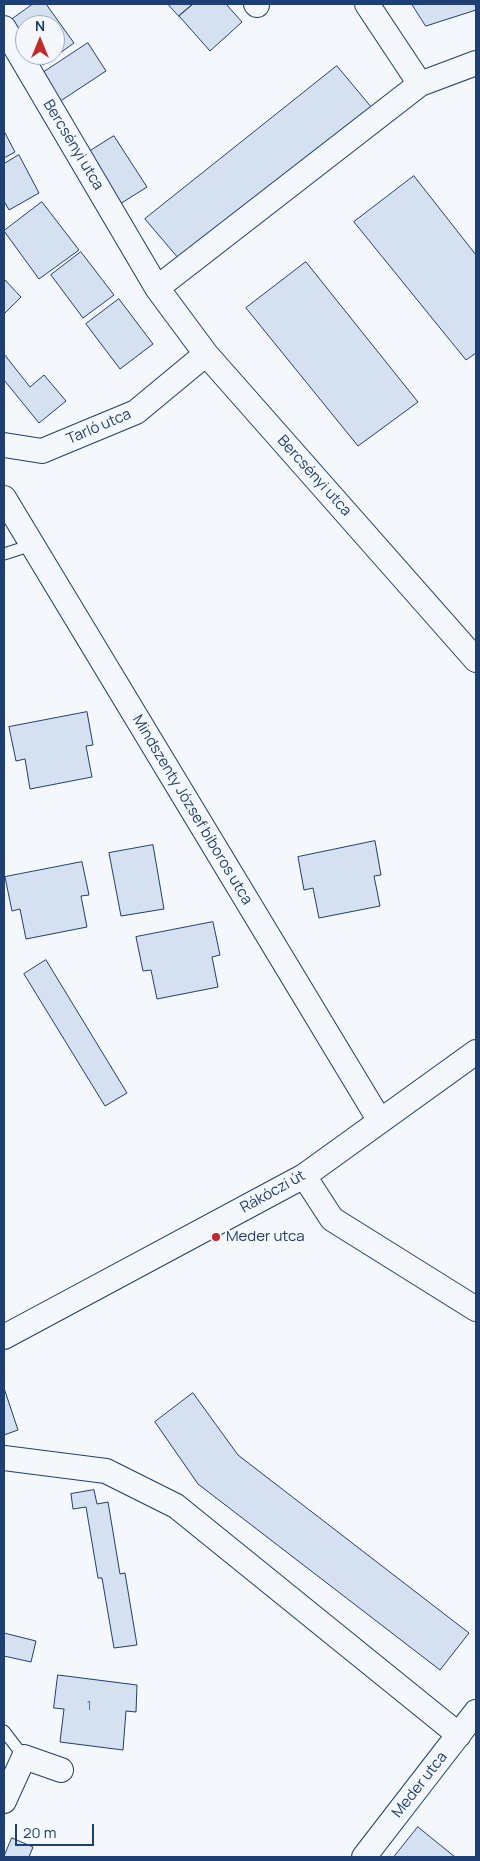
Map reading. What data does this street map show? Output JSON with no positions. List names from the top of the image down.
{
  "streets": {
    "street": [
      "Bercsényi utca",
      "Tarló utca",
      "Mindszenty József bíboros utca",
      "Rákóczi út",
      "Meder utca"
    ]
  },
  "crossings": [
    ["Bercsényi utca", "Tarló utca"],
    ["Mindszenty József bíboros utca", "Rákóczi út"]
  ],
  "places": ["Meder utca"],
  "house_numbers": ["1"],
  "scale_bar": "20 m",
  "north": "top"
}
